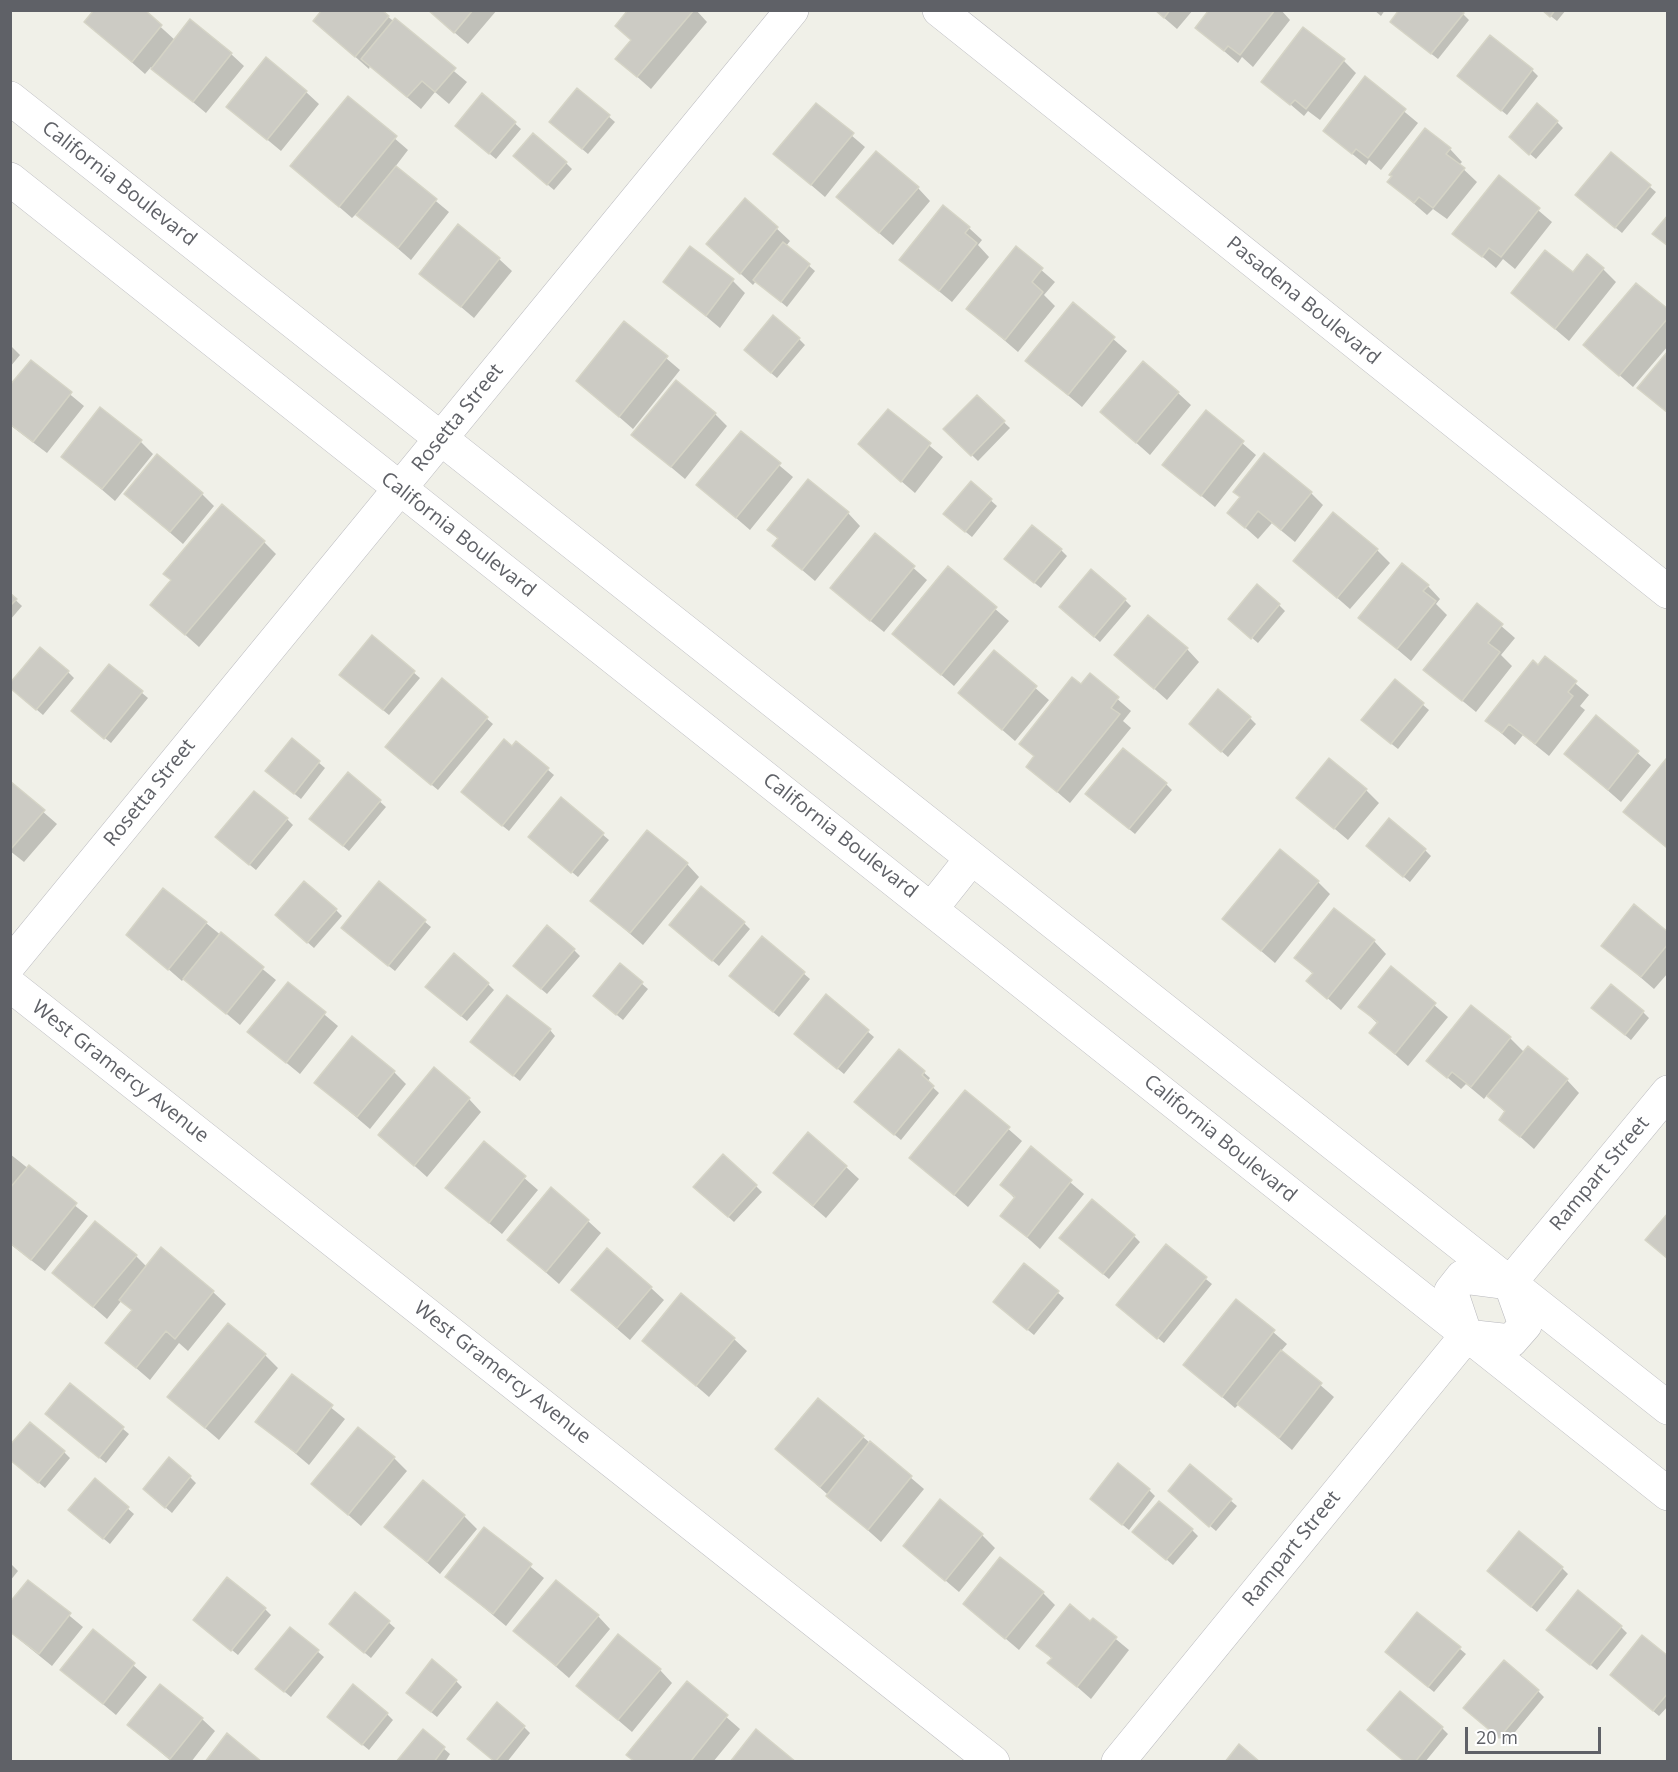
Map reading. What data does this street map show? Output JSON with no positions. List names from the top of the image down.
{
  "streets": {
    "street": [
      "California Boulevard",
      "Pasadena Boulevard",
      "Rosetta Street",
      "West Gramercy Avenue",
      "Rampart Street"
    ]
  },
  "crossings": [
    ["California Boulevard", "Rosetta Street"],
    ["California Boulevard", "Rampart Street"]
  ],
  "scale_bar": "20 m"
}
